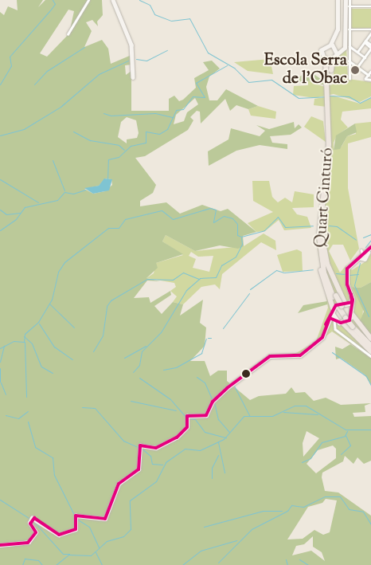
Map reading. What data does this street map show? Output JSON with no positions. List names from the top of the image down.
{
  "streets": {
    "highway": ["Quart Cinturó"]
  },
  "places": ["Escola Serra de l'Obac"]
}
